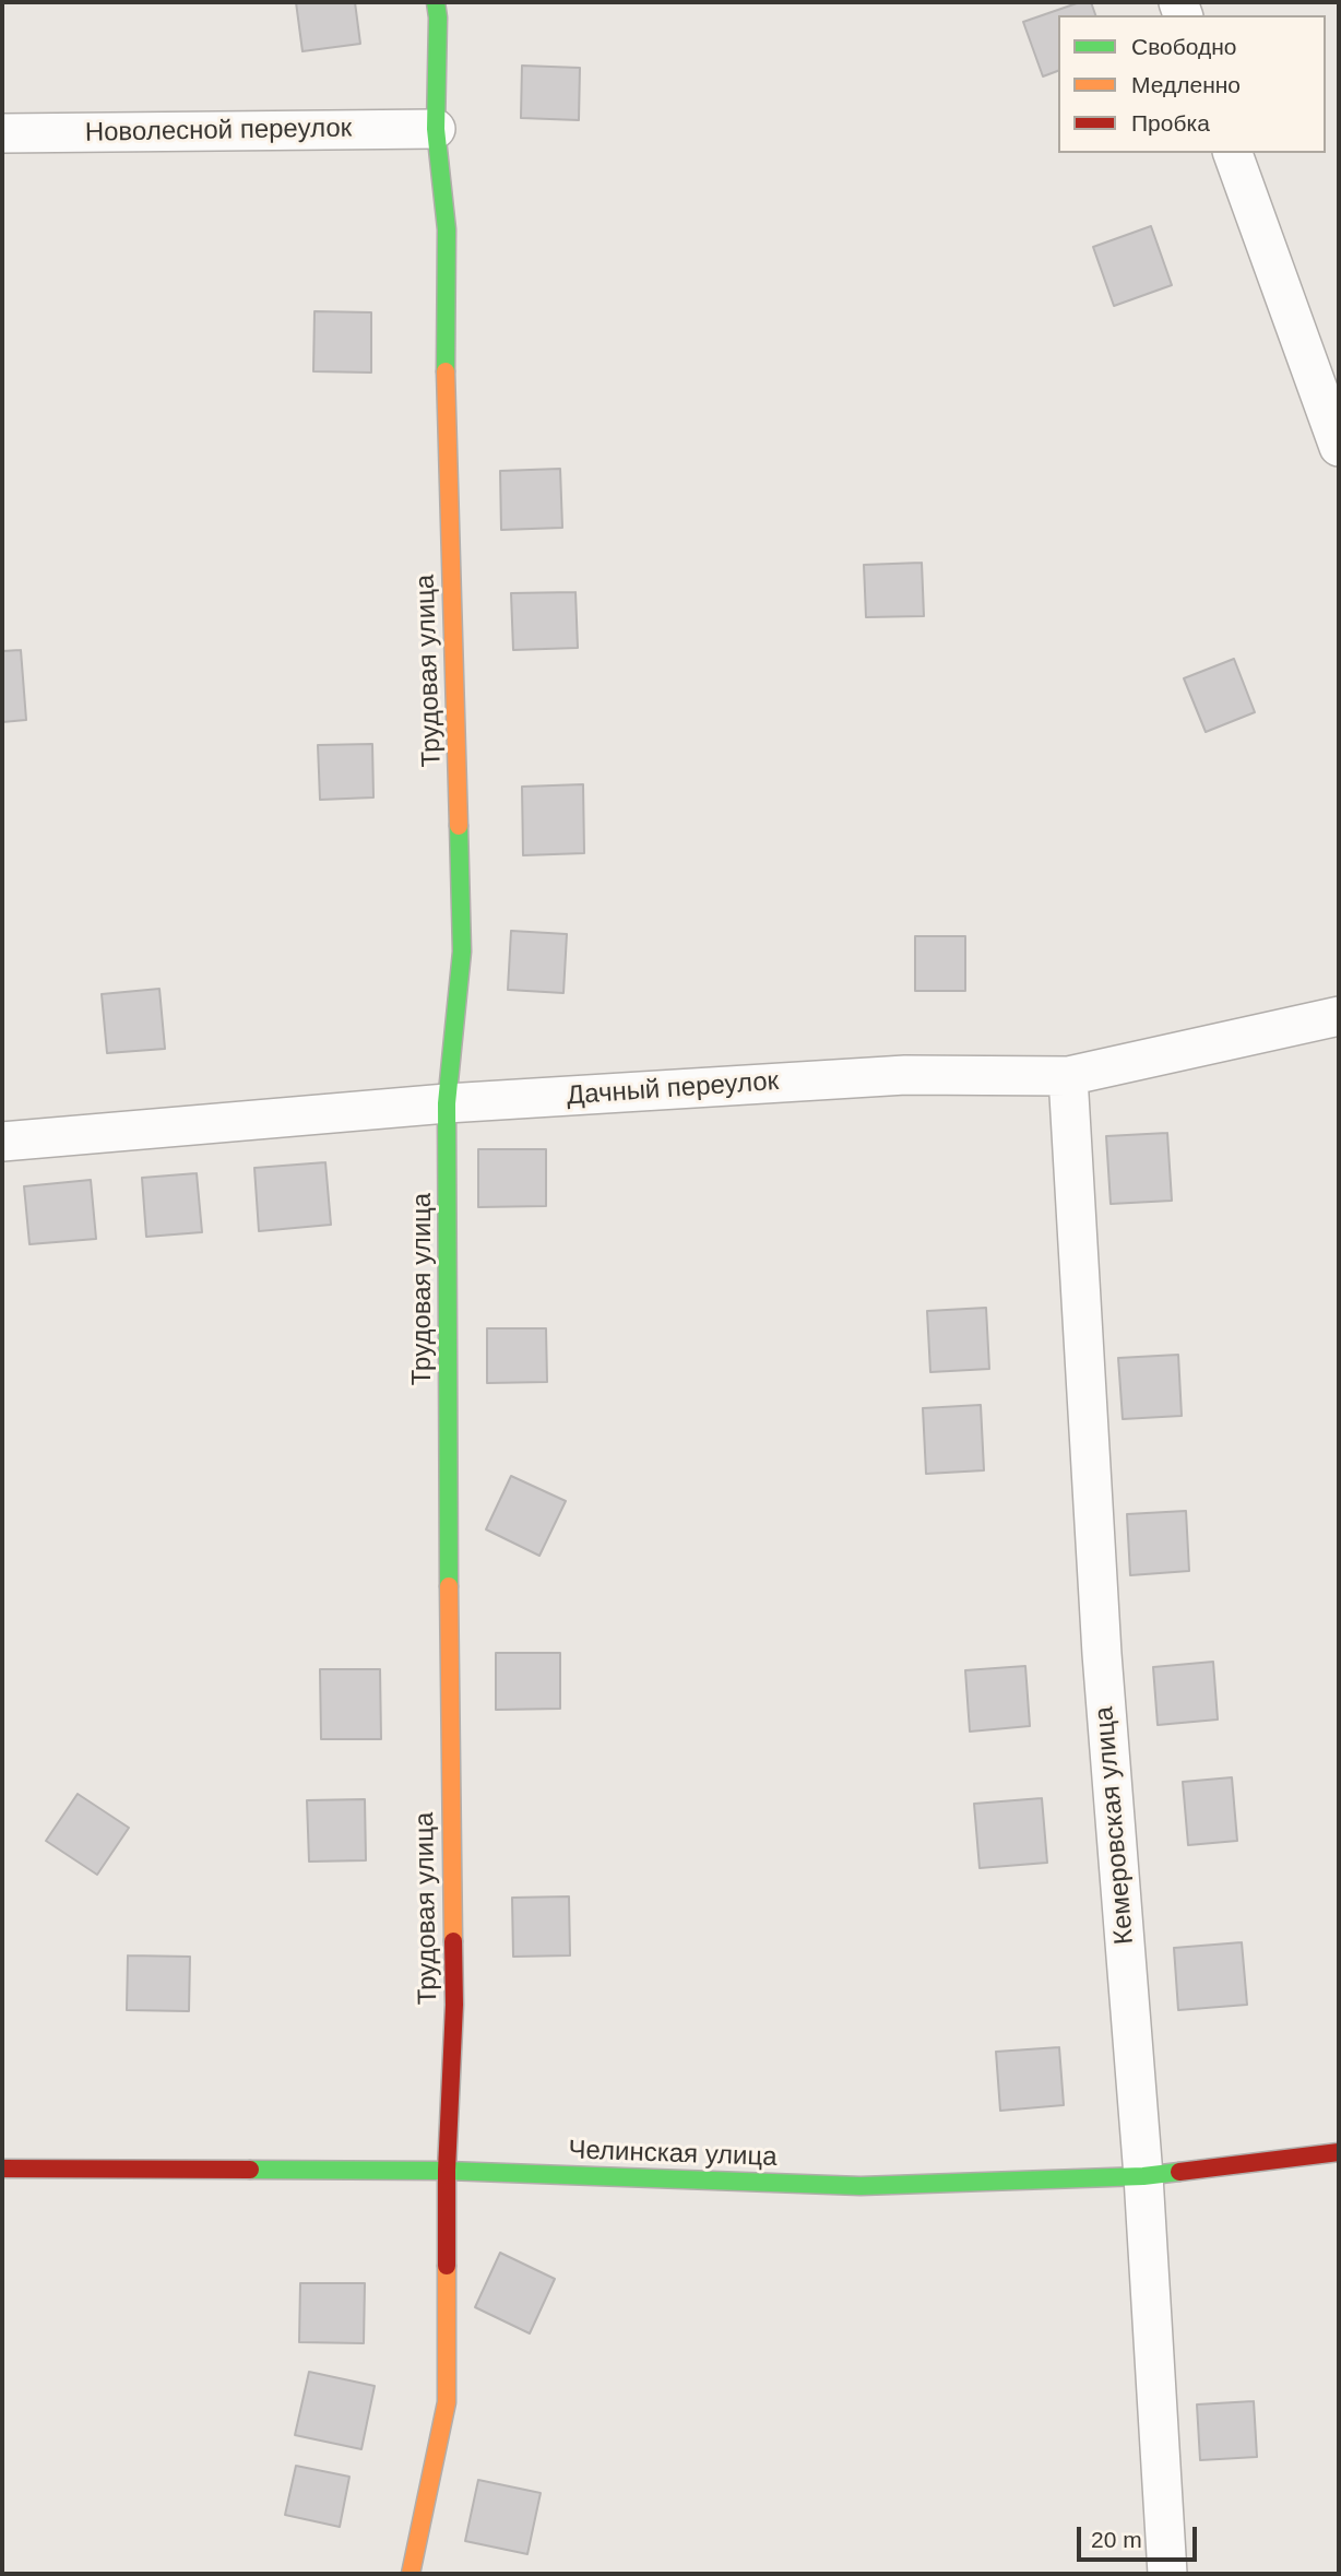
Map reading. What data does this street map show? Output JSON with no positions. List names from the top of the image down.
{
  "streets": {
    "street": [
      "Новолесной переулок",
      "Трудовая улица",
      "Дачный переулок",
      "Кемеровская улица",
      "Челинская улица"
    ]
  },
  "crossings": [
    ["Новолесной переулок", "Трудовая улица"],
    ["Трудовая улица", "Дачный переулок"],
    ["Трудовая улица", "Челинская улица"],
    ["Дачный переулок", "Кемеровская улица"],
    ["Кемеровская улица", "Челинская улица"]
  ],
  "legend": ["Свободно", "Медленно", "Пробка"],
  "scale_bar": "20 m"
}
